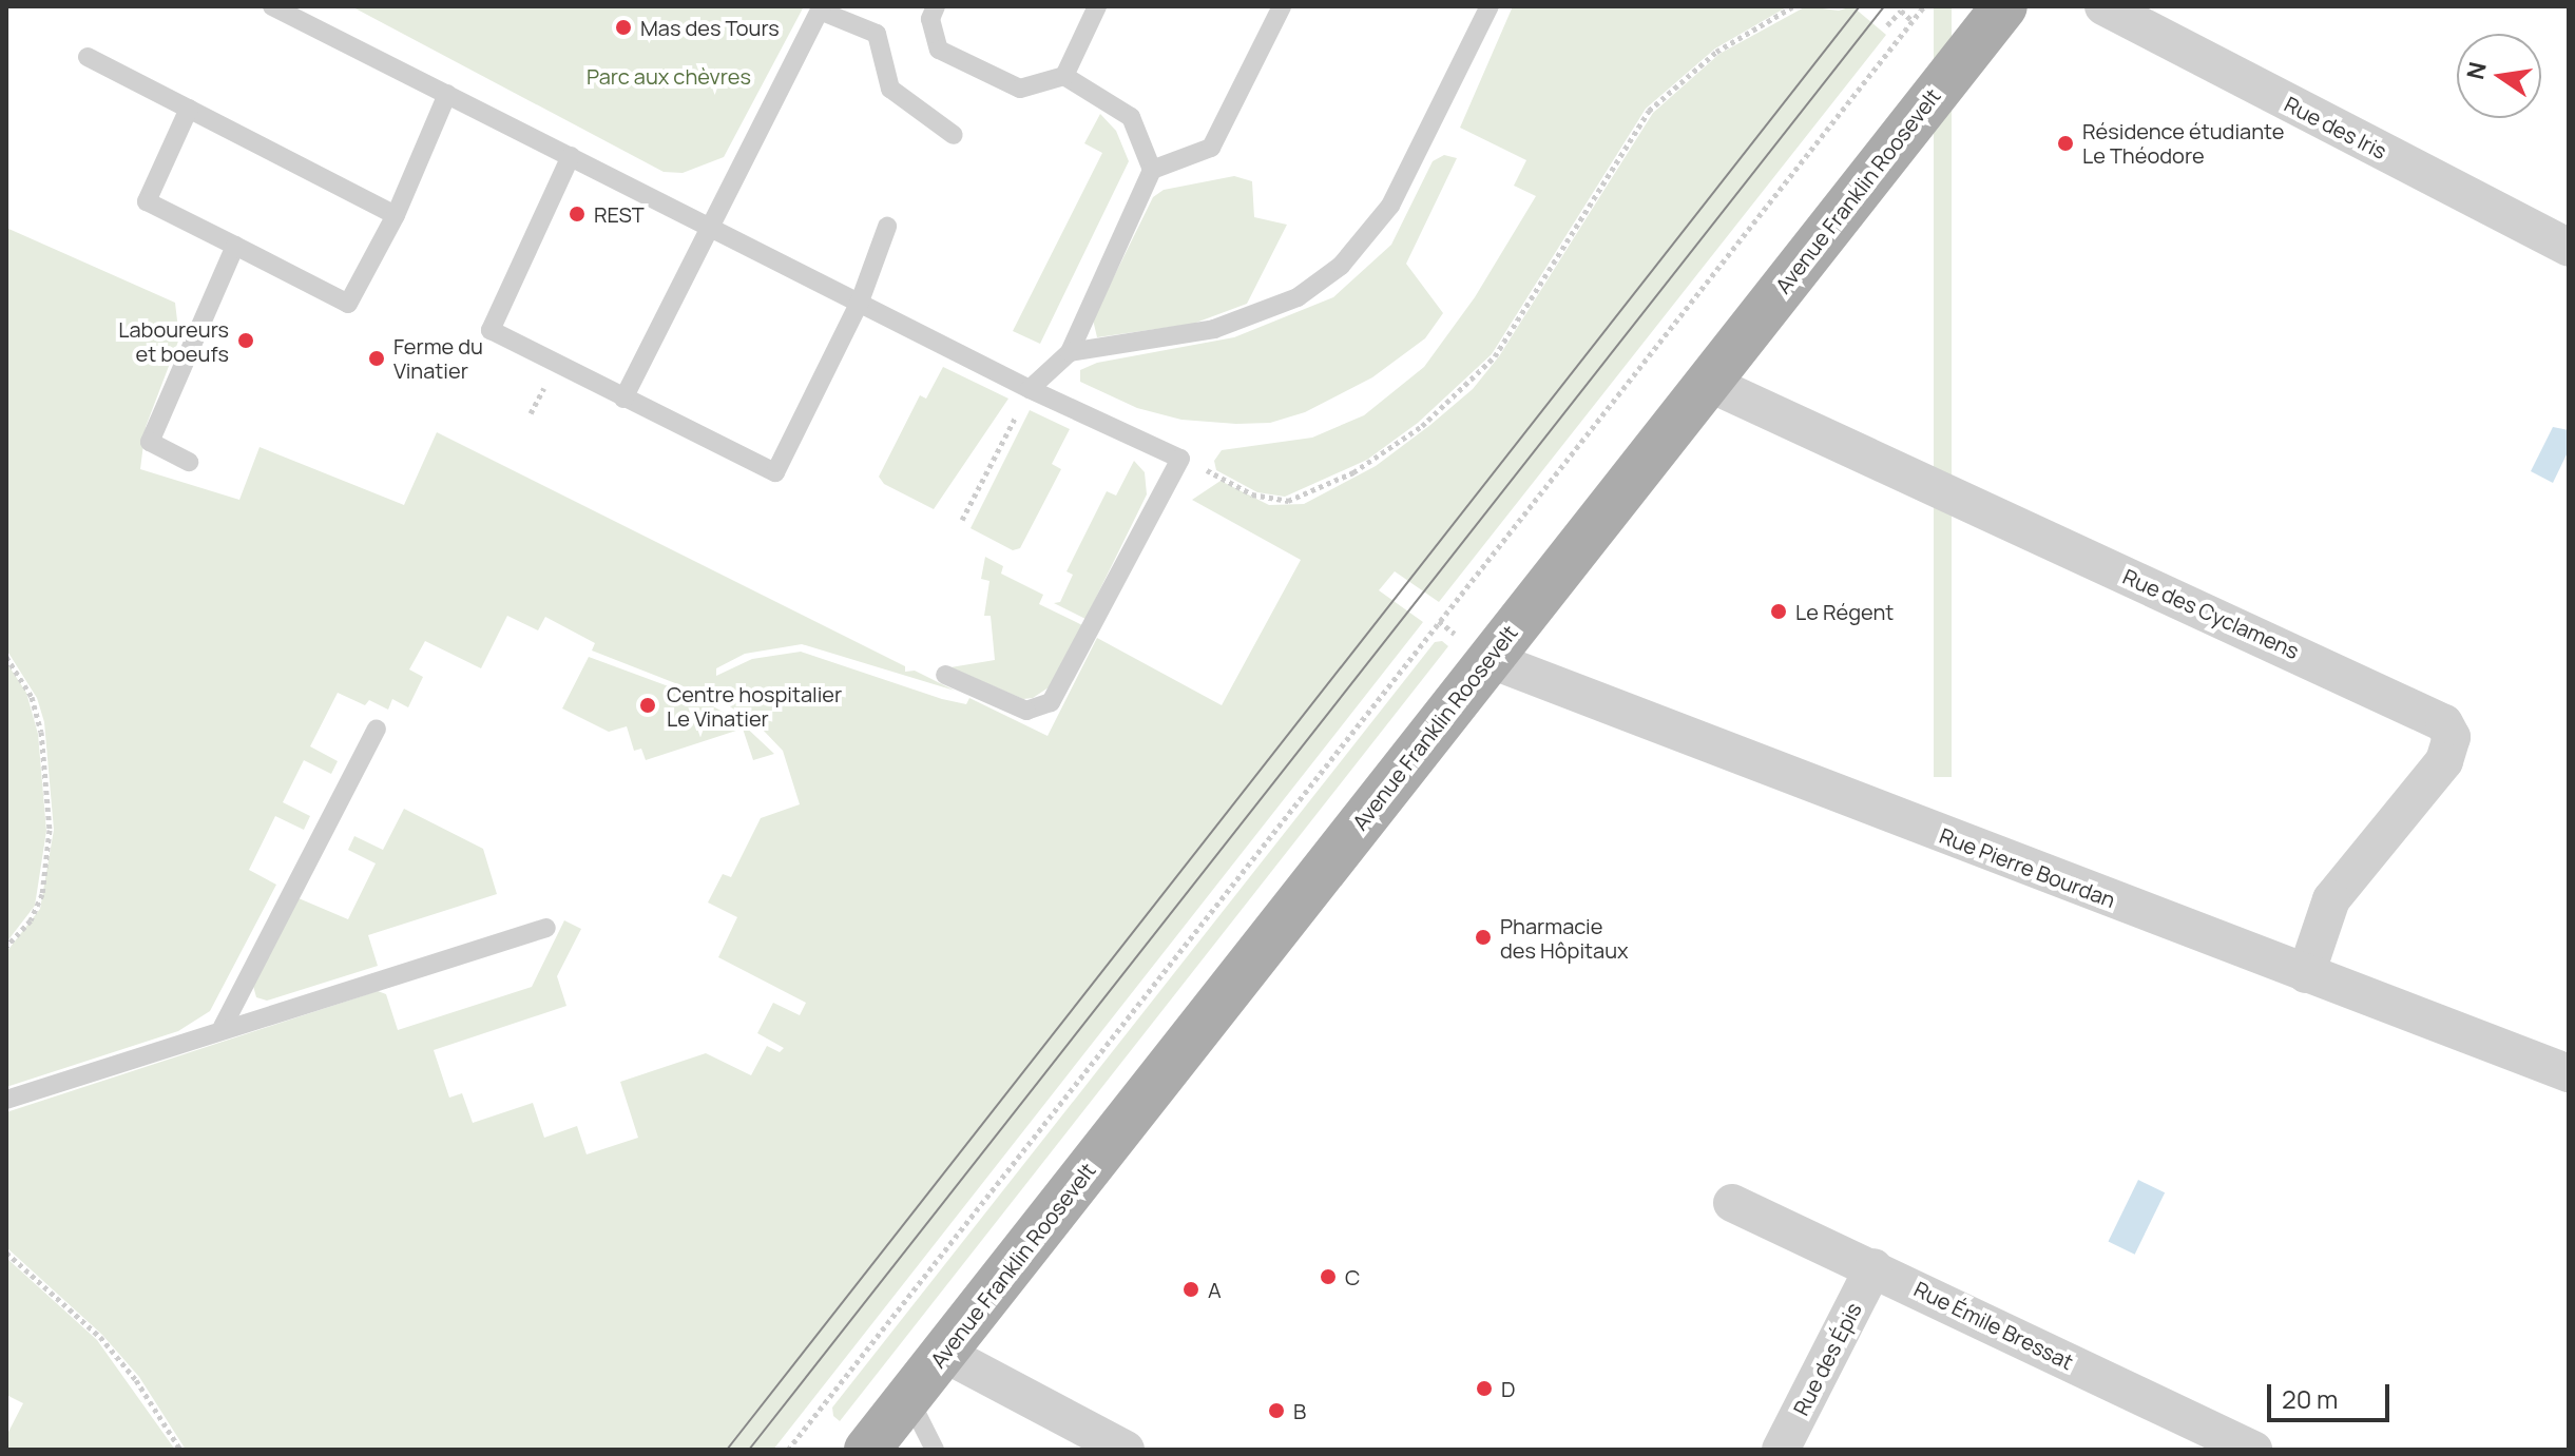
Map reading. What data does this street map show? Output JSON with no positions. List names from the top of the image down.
{
  "streets": {
    "main road": ["Avenue Franklin Roosevelt"],
    "street": [
      "Rue des Iris",
      "Rue des Cyclamens",
      "Rue Pierre Bourdan",
      "Rue Émile Bressat",
      "Rue des Épis"
    ]
  },
  "crossings": [
    ["Avenue Franklin Roosevelt", "Rue des Cyclamens"],
    ["Avenue Franklin Roosevelt", "Rue Pierre Bourdan"],
    ["Rue des Cyclamens", "Rue Pierre Bourdan"],
    ["Rue Émile Bressat", "Rue des Épis"]
  ],
  "parks": ["Parc aux chèvres"],
  "places": [
    "Mas des Tours",
    "Résidence étudiante Le Théodore",
    "REST",
    "Laboureurs et boeufs",
    "Ferme du Vinatier",
    "Le Régent",
    "Centre hospitalier Le Vinatier",
    "Pharmacie des Hôpitaux",
    "C",
    "A",
    "D",
    "B"
  ],
  "scale_bar": "20 m",
  "north": "left"
}
